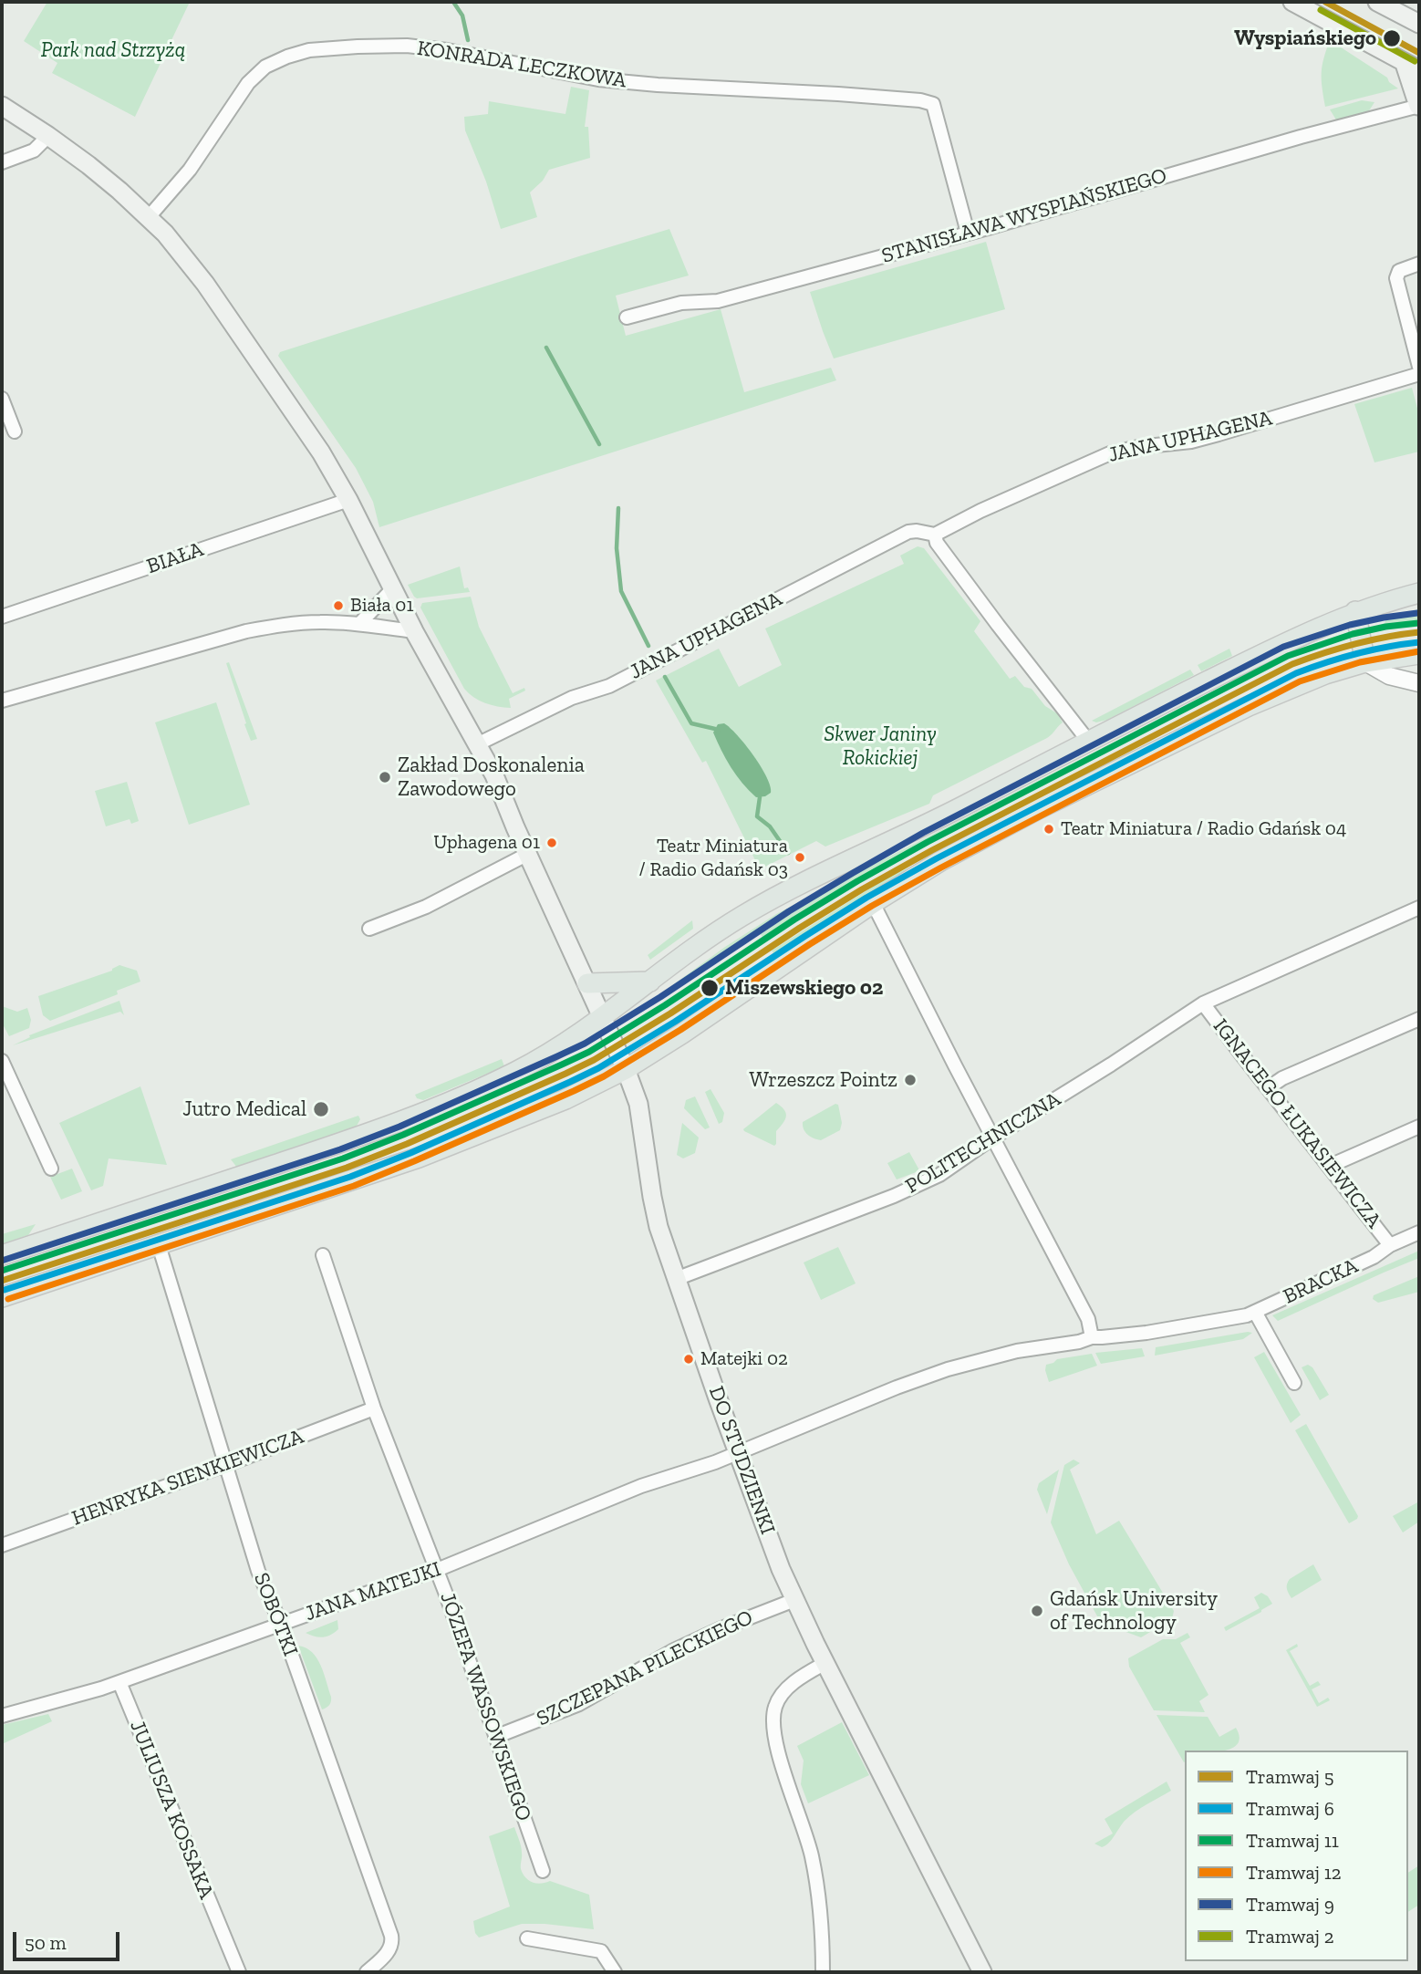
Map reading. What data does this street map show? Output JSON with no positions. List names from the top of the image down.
{
  "streets": {
    "main road": ["DO STUDZIENKI"],
    "street": [
      "KONRADA LECZKOWA",
      "STANISŁAWA WYSPIAŃSKIEGO",
      "JANA UPHAGENA",
      "BIAŁA",
      "IGNACEGO ŁUKASIEWICZA",
      "POLITECHNICZNA",
      "BRACKA",
      "HENRYKA SIENKIEWICZA",
      "JANA MATEJKI",
      "SOBÓTKI",
      "SZCZEPANA PILECKIEGO",
      "JÓZEFA WASSOWSKIEGO",
      "JULIUSZA KOSSAKA"
    ]
  },
  "crossings": [
    ["KONRADA LECZKOWA", "STANISŁAWA WYSPIAŃSKIEGO"],
    ["JANA UPHAGENA", "DO STUDZIENKI"],
    ["BIAŁA", "DO STUDZIENKI"],
    ["IGNACEGO ŁUKASIEWICZA", "POLITECHNICZNA"],
    ["IGNACEGO ŁUKASIEWICZA", "BRACKA"],
    ["POLITECHNICZNA", "DO STUDZIENKI"],
    ["BRACKA", "JANA MATEJKI"],
    ["DO STUDZIENKI", "JANA MATEJKI"],
    ["DO STUDZIENKI", "SZCZEPANA PILECKIEGO"],
    ["HENRYKA SIENKIEWICZA", "SOBÓTKI"],
    ["HENRYKA SIENKIEWICZA", "JÓZEFA WASSOWSKIEGO"],
    ["JANA MATEJKI", "SOBÓTKI"],
    ["JANA MATEJKI", "JÓZEFA WASSOWSKIEGO"],
    ["JANA MATEJKI", "JULIUSZA KOSSAKA"],
    ["SZCZEPANA PILECKIEGO", "JÓZEFA WASSOWSKIEGO"]
  ],
  "parks": ["Park nad Strzyżą", "Skwer Janiny Rokickiej"],
  "places": [
    "Wyspiańskiego",
    "Biała 01",
    "Zakład Doskonalenia Zawodowego",
    "Teatr Miniatura / Radio Gdańsk 04",
    "Uphagena 01",
    "Teatr Miniatura / Radio Gdańsk 03",
    "Miszewskiego 02",
    "Wrzeszcz Pointz",
    "Jutro Medical",
    "Matejki 02",
    "Gdańsk University of Technology"
  ],
  "lines": [
    "tram line 5",
    "tram line 2",
    "tram line 9",
    "tram line 11",
    "tram line 6",
    "tram line 12"
  ],
  "legend": [
    "Tramwaj 5",
    "Tramwaj 6",
    "Tramwaj 11",
    "Tramwaj 12",
    "Tramwaj 9",
    "Tramwaj 2"
  ],
  "scale_bar": "50 m"
}
